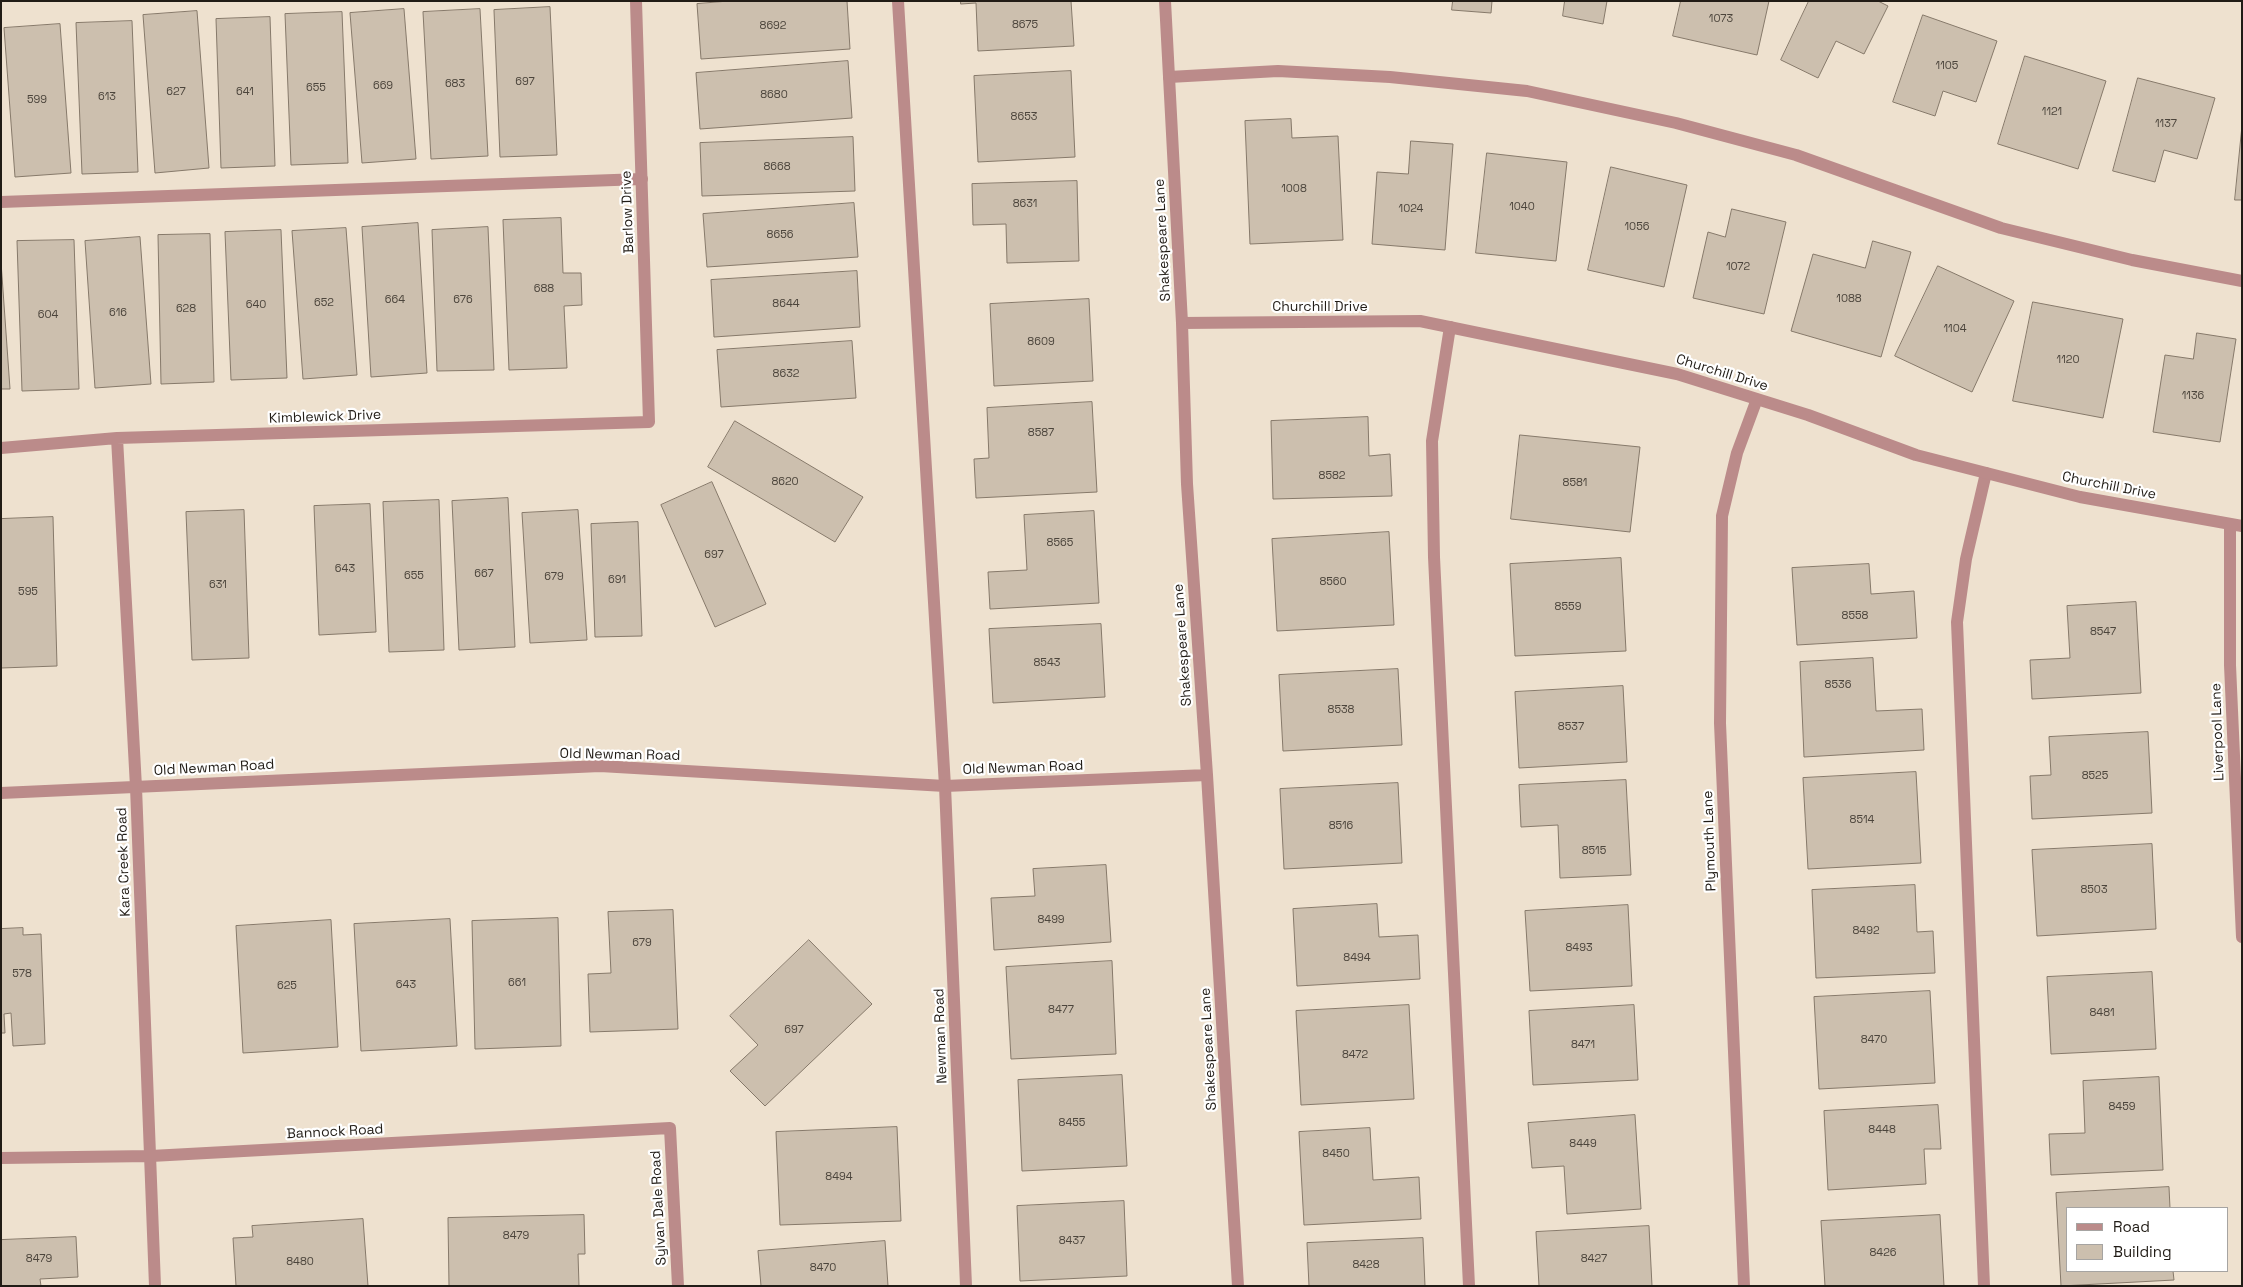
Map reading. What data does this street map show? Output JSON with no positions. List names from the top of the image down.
{
  "streets": {
    "street": [
      "Barlow Drive",
      "Shakespeare Lane",
      "Churchill Drive",
      "Kimblewick Drive",
      "Liverpool Lane",
      "Old Newman Road",
      "Plymouth Lane",
      "Kara Creek Road",
      "Newman Road",
      "Bannock Road",
      "Sylvan Dale Road"
    ]
  },
  "crossings": [
    ["Barlow Drive", "Kimblewick Drive"],
    ["Shakespeare Lane", "Churchill Drive"],
    ["Shakespeare Lane", "Old Newman Road"],
    ["Churchill Drive", "Liverpool Lane"],
    ["Churchill Drive", "Plymouth Lane"],
    ["Kimblewick Drive", "Kara Creek Road"],
    ["Old Newman Road", "Kara Creek Road"],
    ["Old Newman Road", "Newman Road"],
    ["Kara Creek Road", "Bannock Road"],
    ["Bannock Road", "Sylvan Dale Road"]
  ],
  "house_numbers": [
    "1073",
    "8675",
    "8692",
    "1105",
    "697",
    "683",
    "669",
    "655",
    "627",
    "641",
    "8680",
    "613",
    "599",
    "1121",
    "8653",
    "1137",
    "8668",
    "1008",
    "8631",
    "1040",
    "1024",
    "1056",
    "8656",
    "1072",
    "688",
    "1088",
    "664",
    "676",
    "652",
    "8644",
    "640",
    "628",
    "616",
    "604",
    "1104",
    "8609",
    "1120",
    "8632",
    "1136",
    "8587",
    "8582",
    "8620",
    "8581",
    "8565",
    "697",
    "643",
    "667",
    "655",
    "679",
    "691",
    "8560",
    "631",
    "595",
    "8559",
    "8558",
    "8547",
    "8543",
    "8536",
    "8538",
    "8537",
    "8525",
    "8514",
    "8516",
    "8515",
    "8503",
    "8499",
    "8492",
    "679",
    "8493",
    "8494",
    "578",
    "661",
    "643",
    "625",
    "8477",
    "8481",
    "697",
    "8470",
    "8471",
    "8472",
    "8459",
    "8455",
    "8448",
    "8449",
    "8450",
    "8494",
    "8479",
    "8437",
    "8426",
    "8479",
    "8427",
    "8480",
    "8428",
    "8470"
  ],
  "legend": ["Road", "Building"]
}
